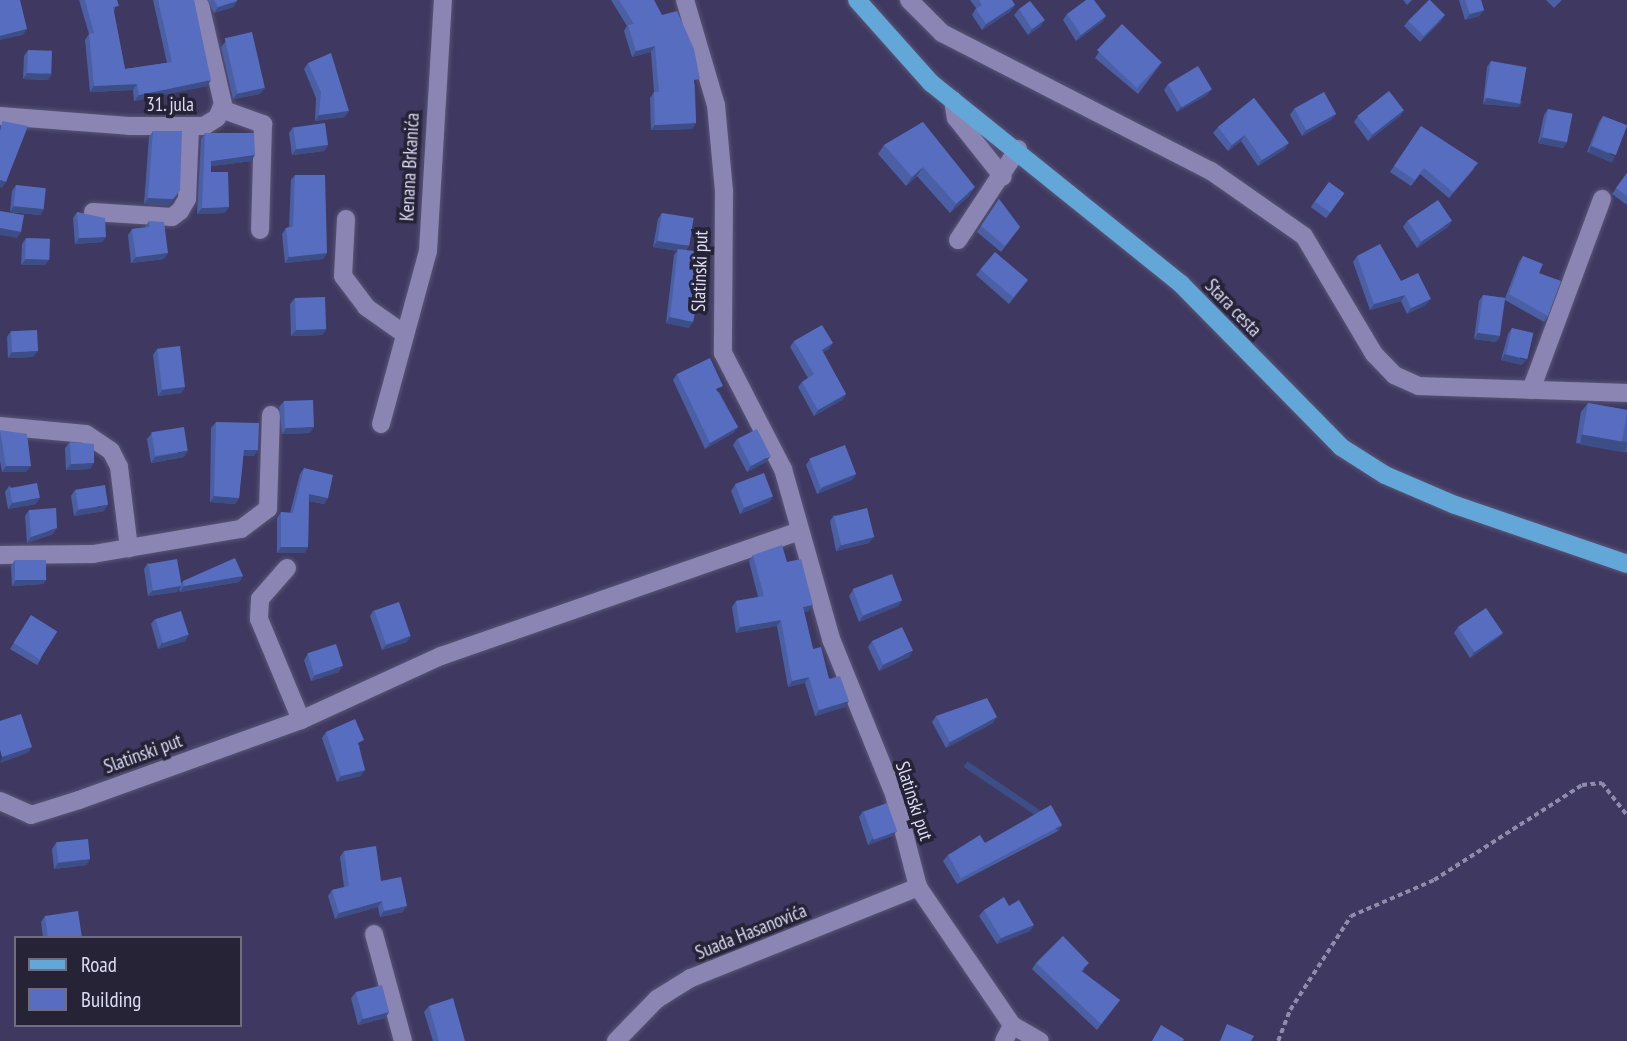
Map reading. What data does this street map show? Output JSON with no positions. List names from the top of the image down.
{
  "streets": {
    "main road": ["Stara cesta"],
    "street": [
      "31. jula",
      "Kenana Brkanića",
      "Slatinski put",
      "Suada Hasanovića"
    ]
  },
  "crossings": [
    ["Slatinski put", "Suada Hasanovića"]
  ],
  "legend": ["Road", "Building"]
}
